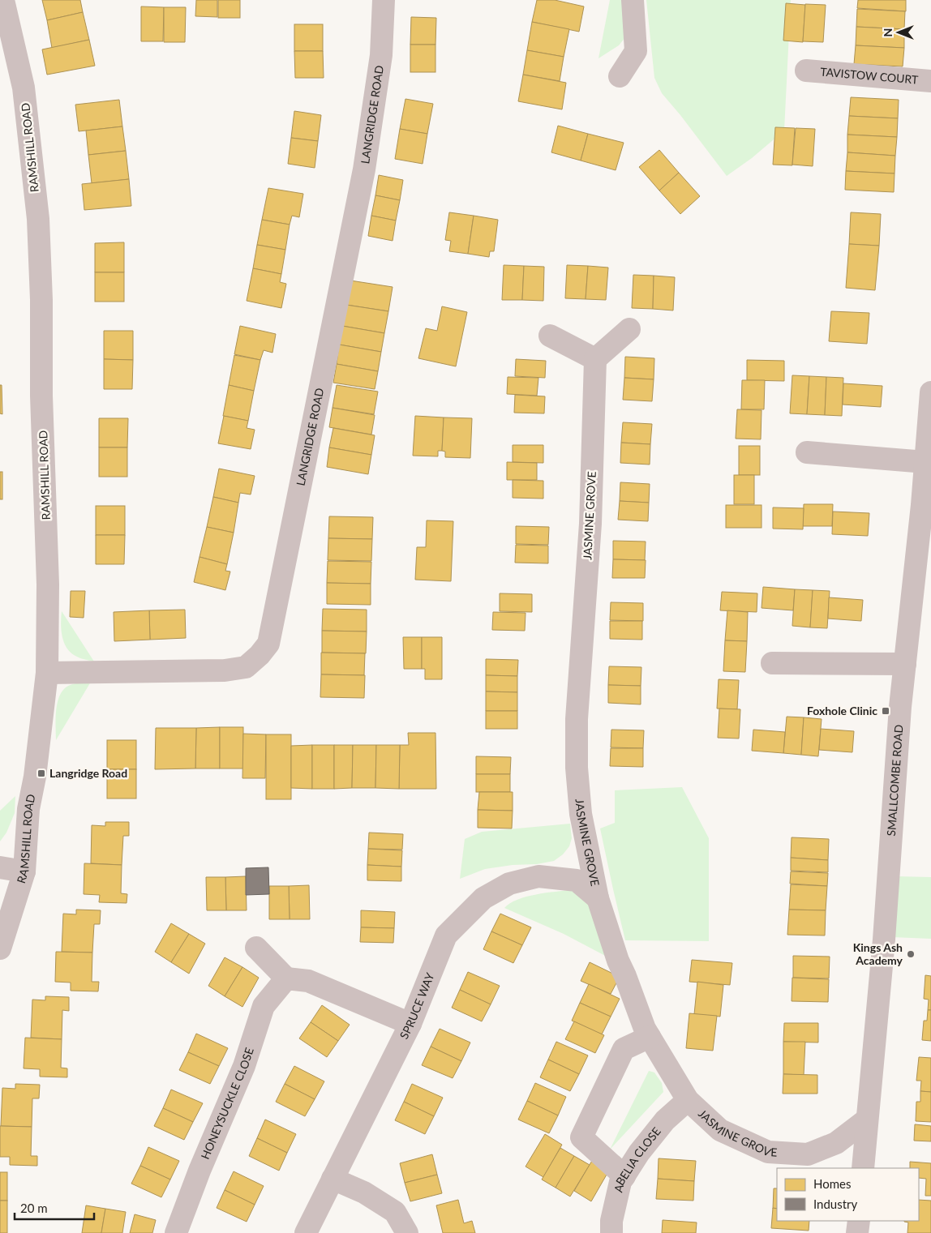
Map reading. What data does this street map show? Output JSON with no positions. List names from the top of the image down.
{
  "streets": {
    "street": [
      "TAVISTOW COURT",
      "LANGRIDGE ROAD",
      "RAMSHILL ROAD",
      "JASMINE GROVE",
      "SMALLCOMBE ROAD",
      "SPRUCE WAY",
      "HONEYSUCKLE CLOSE",
      "ABELIA CLOSE"
    ]
  },
  "crossings": [
    ["LANGRIDGE ROAD", "RAMSHILL ROAD"],
    ["JASMINE GROVE", "SMALLCOMBE ROAD"],
    ["JASMINE GROVE", "SPRUCE WAY"],
    ["JASMINE GROVE", "ABELIA CLOSE"]
  ],
  "places": {
    "transit": ["Foxhole Clinic", "Langridge Road"],
    "other": ["Kings Ash Academy"]
  },
  "legend": ["Homes", "Industry"],
  "scale_bar": "20 m",
  "north": "left"
}
